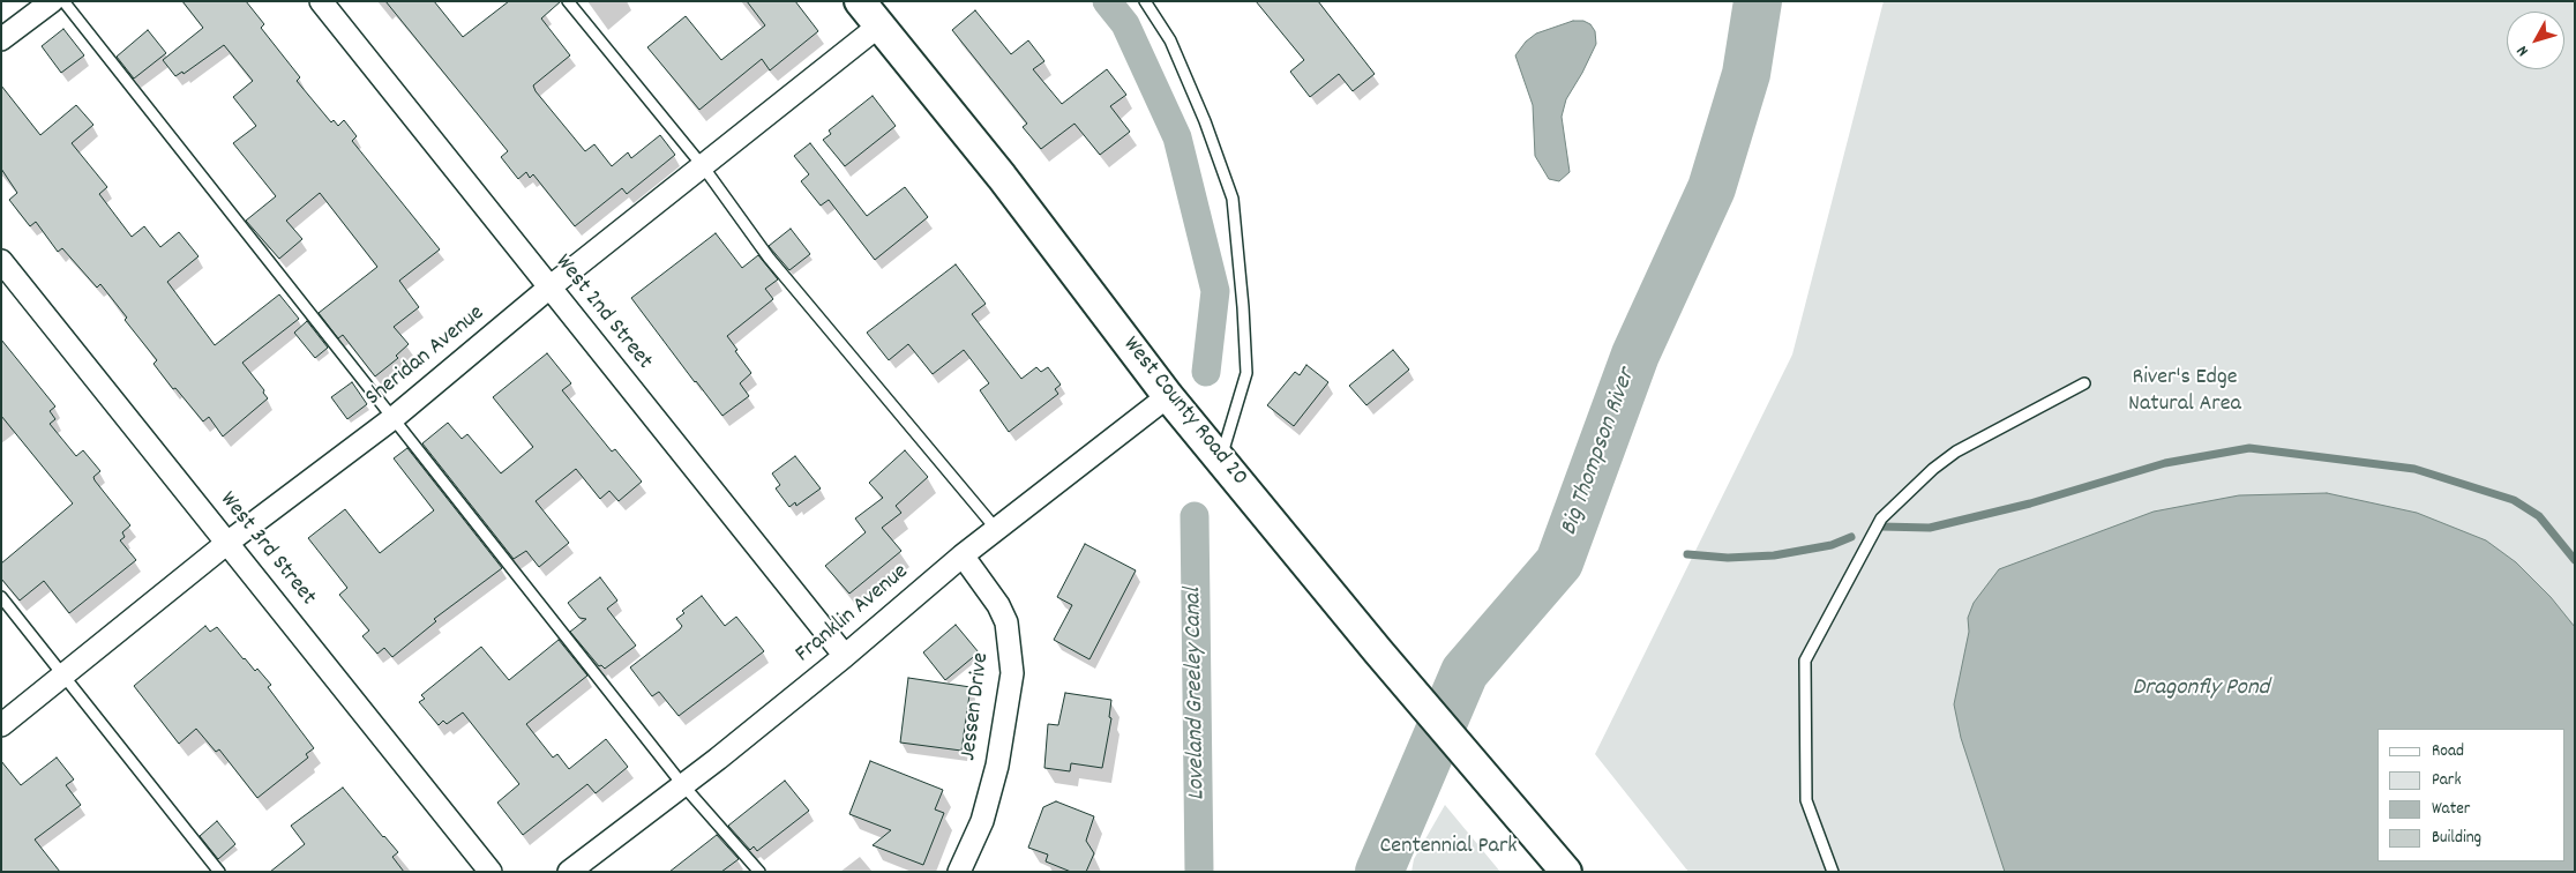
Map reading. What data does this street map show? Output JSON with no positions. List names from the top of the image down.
{
  "streets": {
    "main road": ["West County Road 20"],
    "street": [
      "West 2nd Street",
      "Sheridan Avenue",
      "West 3rd Street",
      "Franklin Avenue",
      "Jessen Drive"
    ]
  },
  "crossings": [
    ["West 2nd Street", "Sheridan Avenue"],
    ["West 2nd Street", "Franklin Avenue"],
    ["Sheridan Avenue", "West County Road 20"],
    ["Sheridan Avenue", "West 3rd Street"],
    ["West County Road 20", "Franklin Avenue"],
    ["Franklin Avenue", "Jessen Drive"]
  ],
  "water": ["Big Thompson River", "Dragonfly Pond", "Loveland Greeley Canal"],
  "parks": ["River's Edge Natural Area", "Centennial Park"],
  "legend": [
    "Road",
    "Park",
    "Water",
    "Building"
  ],
  "north": "bottom left"
}
